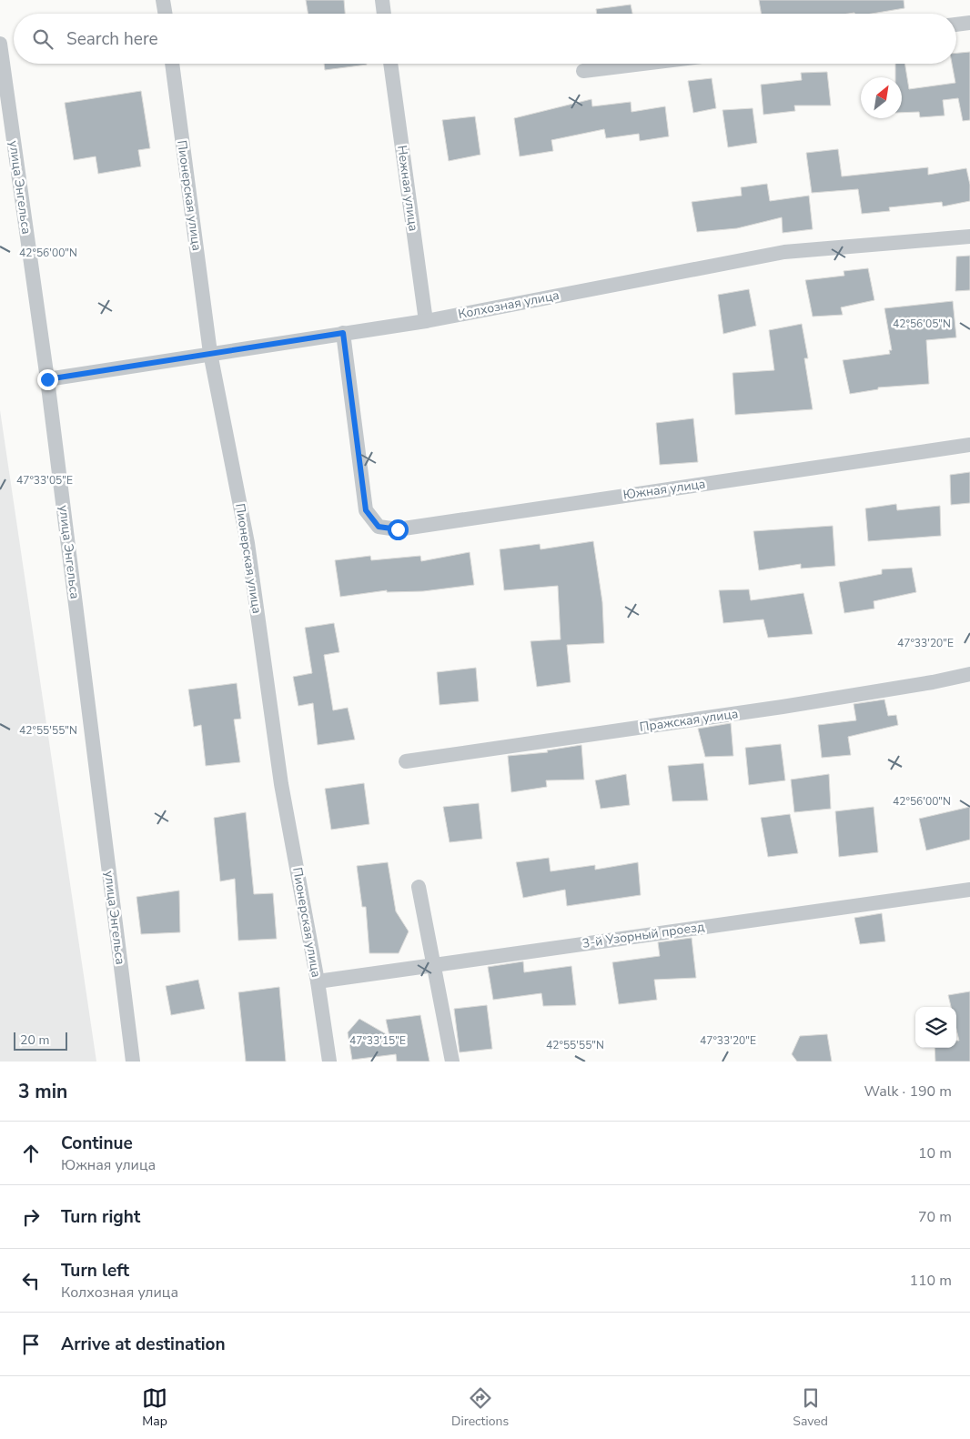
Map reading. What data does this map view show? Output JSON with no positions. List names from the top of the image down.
{
  "streets": {
    "street": [
      "улица Энгельса",
      "Нежная улица",
      "Пионерская улица",
      "Колхозная улица",
      "Южная улица",
      "Пражская улица",
      "3-й Узорный проезд"
    ]
  },
  "crossings": [
    ["улица Энгельса", "Колхозная улица"],
    ["Нежная улица", "Колхозная улица"],
    ["Пионерская улица", "Колхозная улица"],
    ["Пионерская улица", "3-й Узорный проезд"],
    ["Колхозная улица", "Южная улица"]
  ],
  "scale_bar": "20 m",
  "north": "top right",
  "page": {
    "search": "Search here",
    "scale": "20 m",
    "heading": ["3 min", "Walk · 190 m"],
    "list": [
      ["Continue", "Южная улица", "10 m"],
      ["Turn right", "70 m"],
      ["Turn left", "Колхозная улица", "110 m"],
      "Arrive at destination"
    ],
    "nav": ["Map", "Directions", "Saved"]
  },
  "coordinates": [
    "42°56'00\"N",
    "42°56'05\"N",
    "47°33'05\"E",
    "47°33'20\"E",
    "42°55'55\"N",
    "47°33'15\"E"
  ]
}
